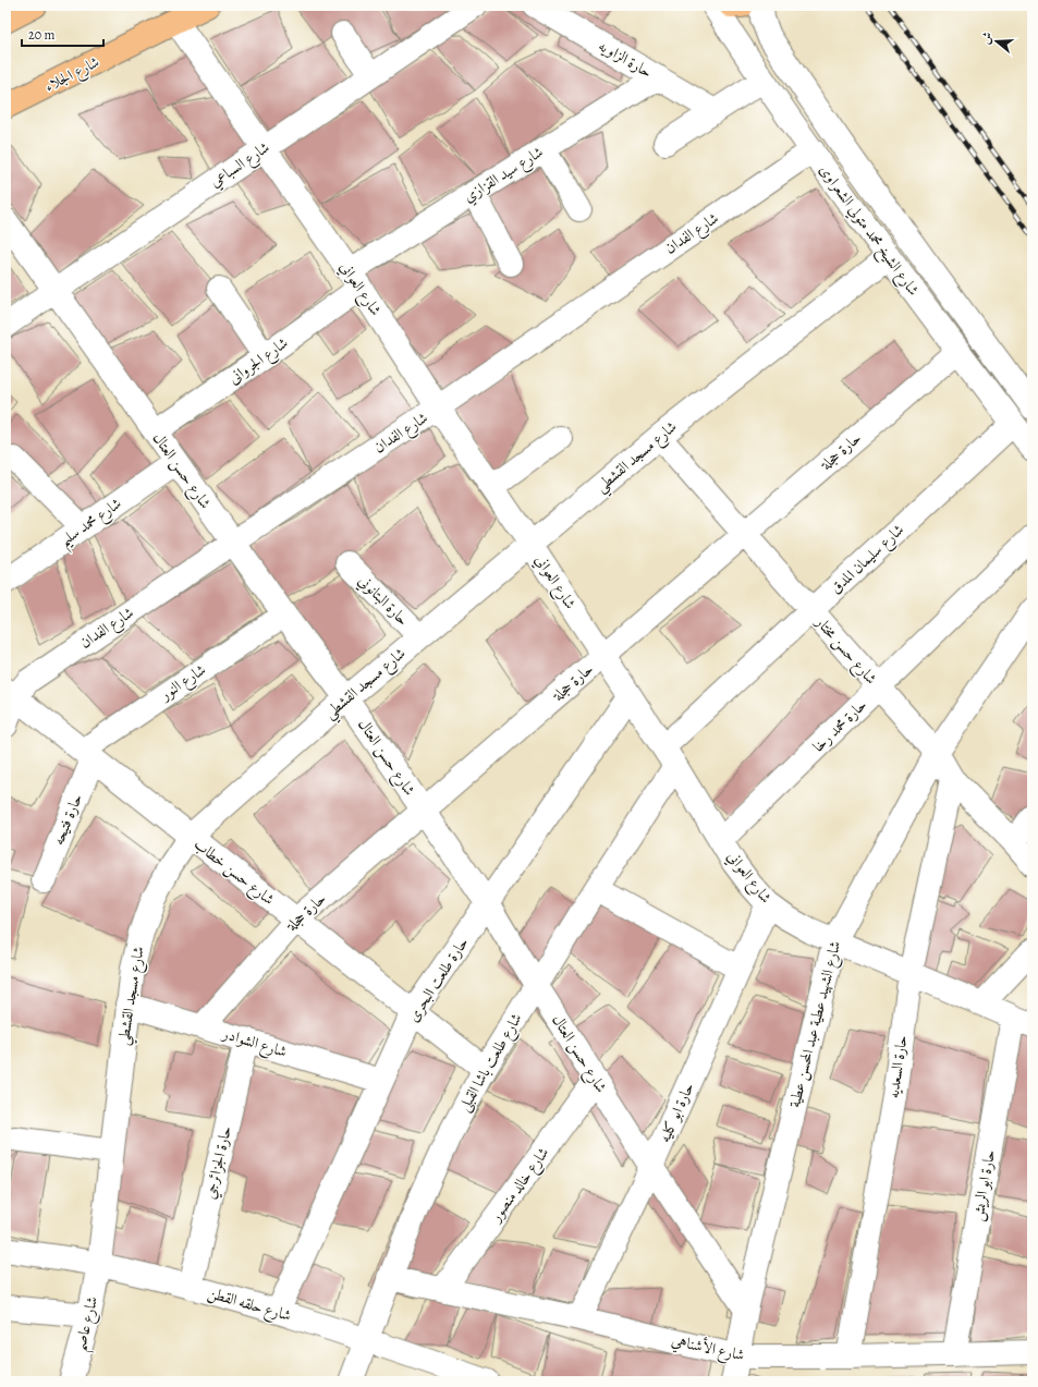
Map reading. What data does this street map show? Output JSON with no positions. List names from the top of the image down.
{
  "streets": {
    "main road": ["شارع الجلاء"],
    "street": [
      "حارة الزاويه",
      "شارع السباعي",
      "شارع سيد القزازي",
      "شارع الشيخ محمد متولي الشعراوى",
      "شارع الفدان",
      "شارع العواني",
      "شارع الجروانى",
      "حارة حجلة",
      "شارع مسجد القشطي",
      "شارع حسن العتال",
      "شارع محمد سليم",
      "شارع سليمان المدق",
      "حارة البتانوني",
      "شارع حسن مختار",
      "شارع النور",
      "حارة محمد رخا",
      "حارة فتيحه",
      "شارع حسن خطاب",
      "حارة طلعت البحرى",
      "شارع الشهيد عطية عبد المحسن عطية",
      "شارع الشوادر",
      "شارع طلعت باشا القبلى",
      "حارة السعديه",
      "حارة ابو كليه",
      "حارة الجزائرجي",
      "شارع خالد منصور",
      "حارة ابو الريش",
      "شارع حلقه القطن",
      "شارع عاصم",
      "شارع الأشناهي"
    ]
  },
  "crossings": [
    ["حارة الزاويه", "شارع سيد القزازي"],
    ["شارع الجلاء", "شارع العواني"],
    ["شارع السباعي", "شارع العواني"],
    ["شارع السباعي", "شارع حسن العتال"],
    ["شارع سيد القزازي", "شارع العواني"],
    ["شارع سيد القزازي", "شارع الجروانى"],
    ["شارع الشيخ محمد متولي الشعراوى", "شارع الفدان"],
    ["شارع الشيخ محمد متولي الشعراوى", "حارة حجلة"],
    ["شارع الشيخ محمد متولي الشعراوى", "شارع مسجد القشطي"],
    ["شارع الشيخ محمد متولي الشعراوى", "شارع سليمان المدق"],
    ["شارع الفدان", "شارع العواني"],
    ["شارع الفدان", "شارع حسن العتال"],
    ["شارع الفدان", "شارع حسن خطاب"],
    ["شارع العواني", "شارع الجروانى"],
    ["شارع العواني", "حارة حجلة"],
    ["شارع العواني", "شارع مسجد القشطي"],
    ["شارع العواني", "شارع سليمان المدق"],
    ["شارع العواني", "حارة محمد رخا"],
    ["شارع العواني", "حارة طلعت البحرى"],
    ["شارع العواني", "شارع الشهيد عطية عبد المحسن عطية"],
    ["شارع العواني", "شارع طلعت باشا القبلى"],
    ["شارع العواني", "حارة السعديه"],
    ["شارع العواني", "حارة ابو كليه"],
    ["شارع العواني", "حارة ابو الريش"],
    ["شارع الجروانى", "شارع حسن العتال"],
    ["حارة حجلة", "شارع حسن العتال"],
    ["حارة حجلة", "شارع حسن مختار"],
    ["حارة حجلة", "شارع حسن خطاب"],
    ["حارة حجلة", "شارع الشوادر"],
    ["شارع مسجد القشطي", "شارع حسن العتال"],
    ["شارع مسجد القشطي", "حارة البتانوني"],
    ["شارع مسجد القشطي", "شارع حسن مختار"],
    ["شارع مسجد القشطي", "شارع حسن خطاب"],
    ["شارع مسجد القشطي", "شارع الشوادر"],
    ["شارع مسجد القشطي", "شارع حلقه القطن"],
    ["شارع مسجد القشطي", "شارع عاصم"],
    ["شارع حسن العتال", "شارع محمد سليم"],
    ["شارع حسن العتال", "شارع النور"],
    ["شارع حسن العتال", "حارة طلعت البحرى"],
    ["شارع حسن العتال", "شارع الشهيد عطية عبد المحسن عطية"],
    ["شارع حسن العتال", "شارع طلعت باشا القبلى"],
    ["شارع حسن العتال", "حارة ابو كليه"],
    ["شارع حسن العتال", "شارع خالد منصور"],
    ["شارع سليمان المدق", "شارع حسن مختار"],
    ["شارع سليمان المدق", "شارع طلعت باشا القبلى"],
    ["شارع حسن مختار", "حارة محمد رخا"],
    ["شارع حسن مختار", "شارع الشهيد عطية عبد المحسن عطية"],
    ["شارع حسن مختار", "حارة السعديه"],
    ["شارع النور", "حارة فتيحه"],
    ["شارع النور", "شارع حسن خطاب"],
    ["حارة فتيحه", "شارع حسن خطاب"],
    ["شارع حسن خطاب", "حارة طلعت البحرى"],
    ["شارع حسن خطاب", "شارع طلعت باشا القبلى"],
    ["حارة طلعت البحرى", "شارع الشوادر"],
    ["حارة طلعت البحرى", "شارع حلقه القطن"],
    ["شارع الشهيد عطية عبد المحسن عطية", "شارع الأشناهي"],
    ["شارع الشوادر", "حارة الجزائرجي"],
    ["شارع طلعت باشا القبلى", "شارع حلقه القطن"],
    ["شارع طلعت باشا القبلى", "شارع الأشناهي"],
    ["حارة السعديه", "شارع الأشناهي"],
    ["حارة ابو كليه", "شارع الأشناهي"],
    ["حارة الجزائرجي", "شارع حلقه القطن"],
    ["شارع خالد منصور", "شارع الأشناهي"],
    ["حارة ابو الريش", "شارع الأشناهي"],
    ["شارع حلقه القطن", "شارع عاصم"]
  ],
  "scale_bar": "20 m",
  "north": "left"
}
